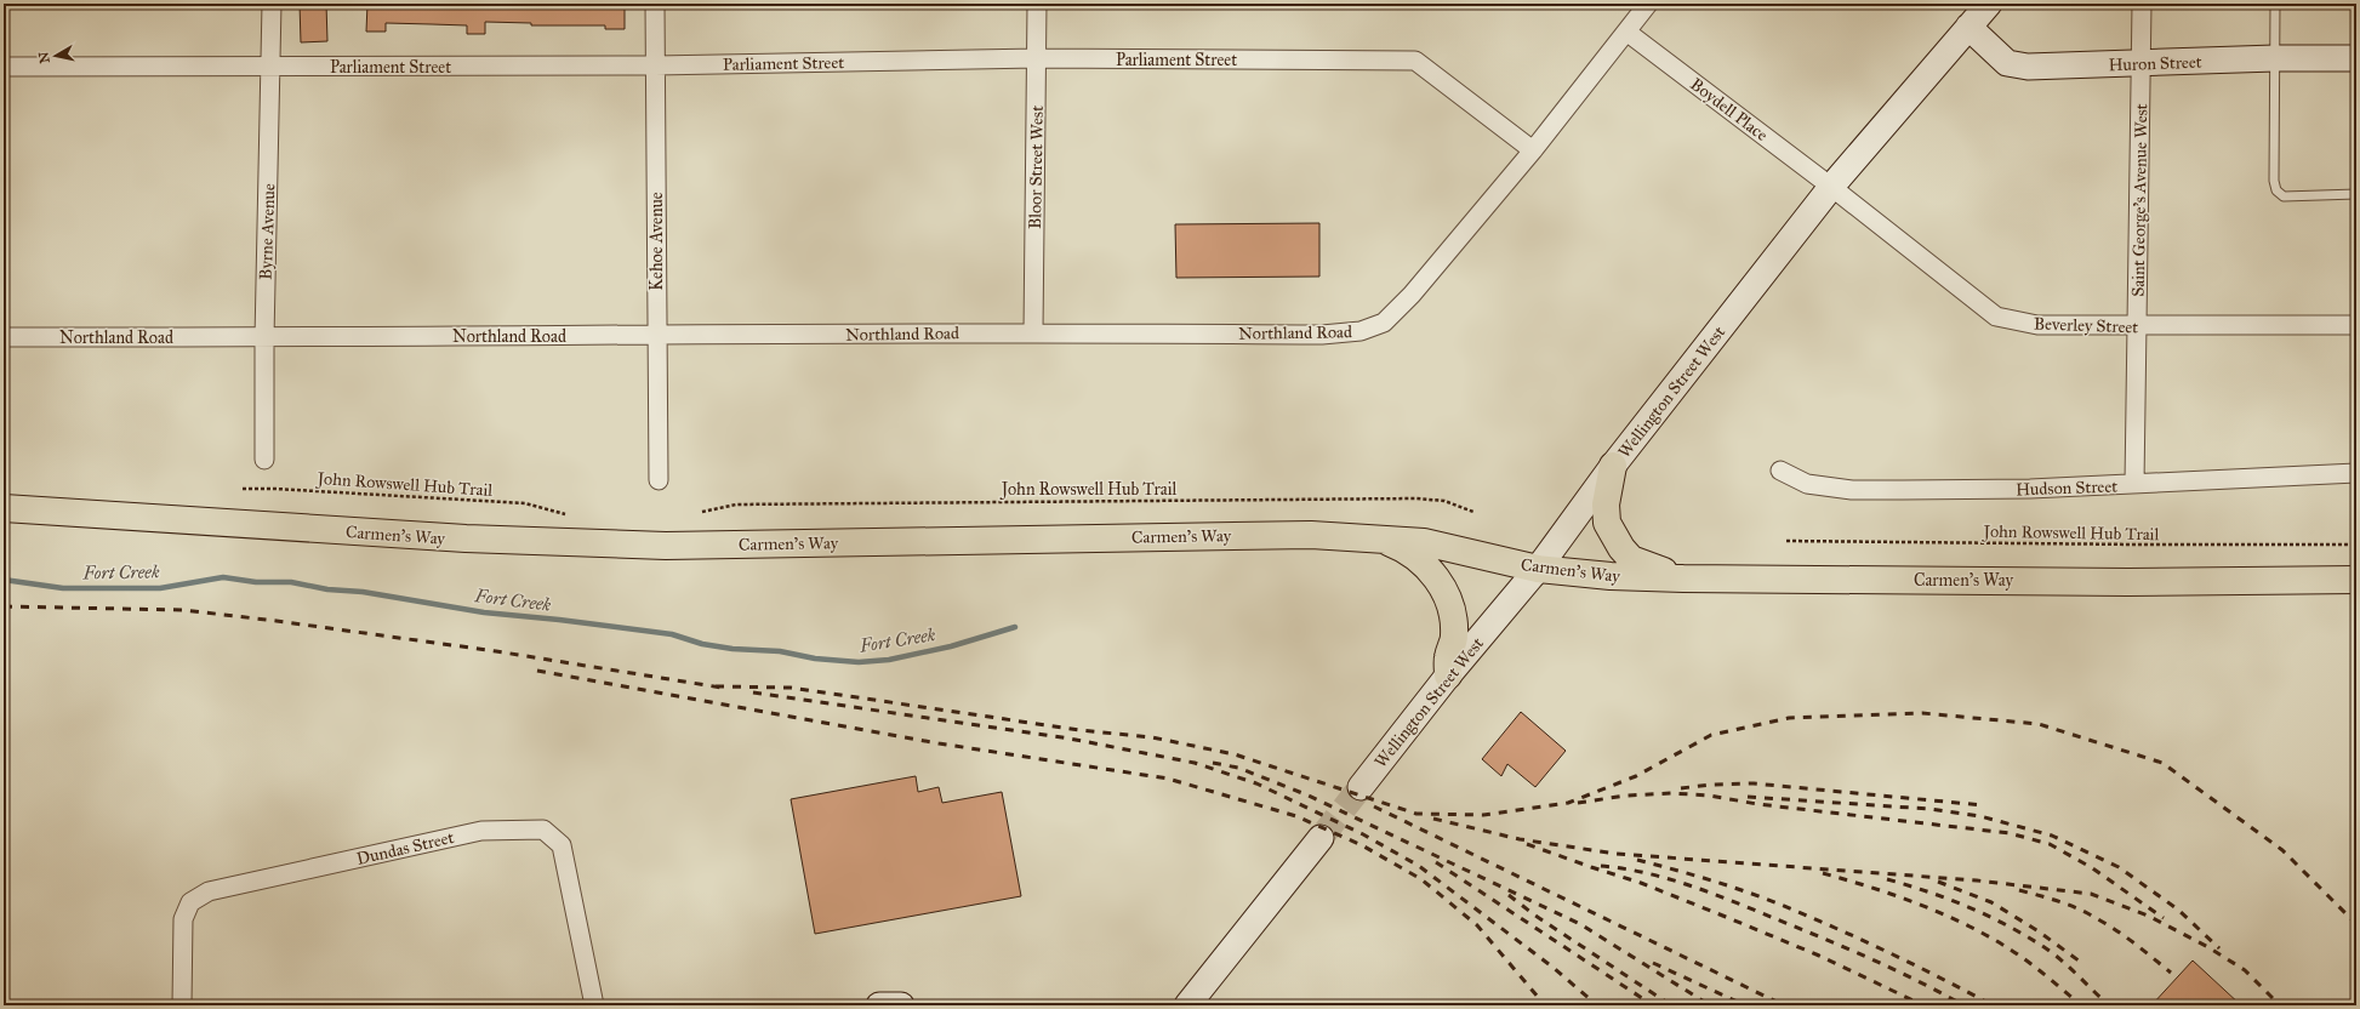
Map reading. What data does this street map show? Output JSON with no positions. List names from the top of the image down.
{
  "streets": {
    "highway": ["Carmen's Way"],
    "main road": ["Huron Street", "Wellington Street West"],
    "street": [
      "Parliament Street",
      "Boydell Place",
      "Bloor Street West",
      "Saint George's Avenue West",
      "Byrne Avenue",
      "Kehoe Avenue",
      "Beverley Street",
      "Northland Road",
      "Hudson Street",
      "Dundas Street"
    ],
    "path": ["John Rowswell Hub Trail"]
  },
  "crossings": [
    ["Parliament Street", "Bloor Street West"],
    ["Parliament Street", "Byrne Avenue"],
    ["Parliament Street", "Kehoe Avenue"],
    ["Parliament Street", "Northland Road"],
    ["Huron Street", "Saint George's Avenue West"],
    ["Huron Street", "Wellington Street West"],
    ["Boydell Place", "Beverley Street"],
    ["Boydell Place", "Northland Road"],
    ["Boydell Place", "Wellington Street West"],
    ["Bloor Street West", "Northland Road"],
    ["Saint George's Avenue West", "Beverley Street"],
    ["Saint George's Avenue West", "Hudson Street"],
    ["Byrne Avenue", "Northland Road"],
    ["Kehoe Avenue", "Northland Road"],
    ["Beverley Street", "Wellington Street West"],
    ["Wellington Street West", "Carmen's Way"]
  ],
  "water": ["Fort Creek"],
  "north": "left"
}
